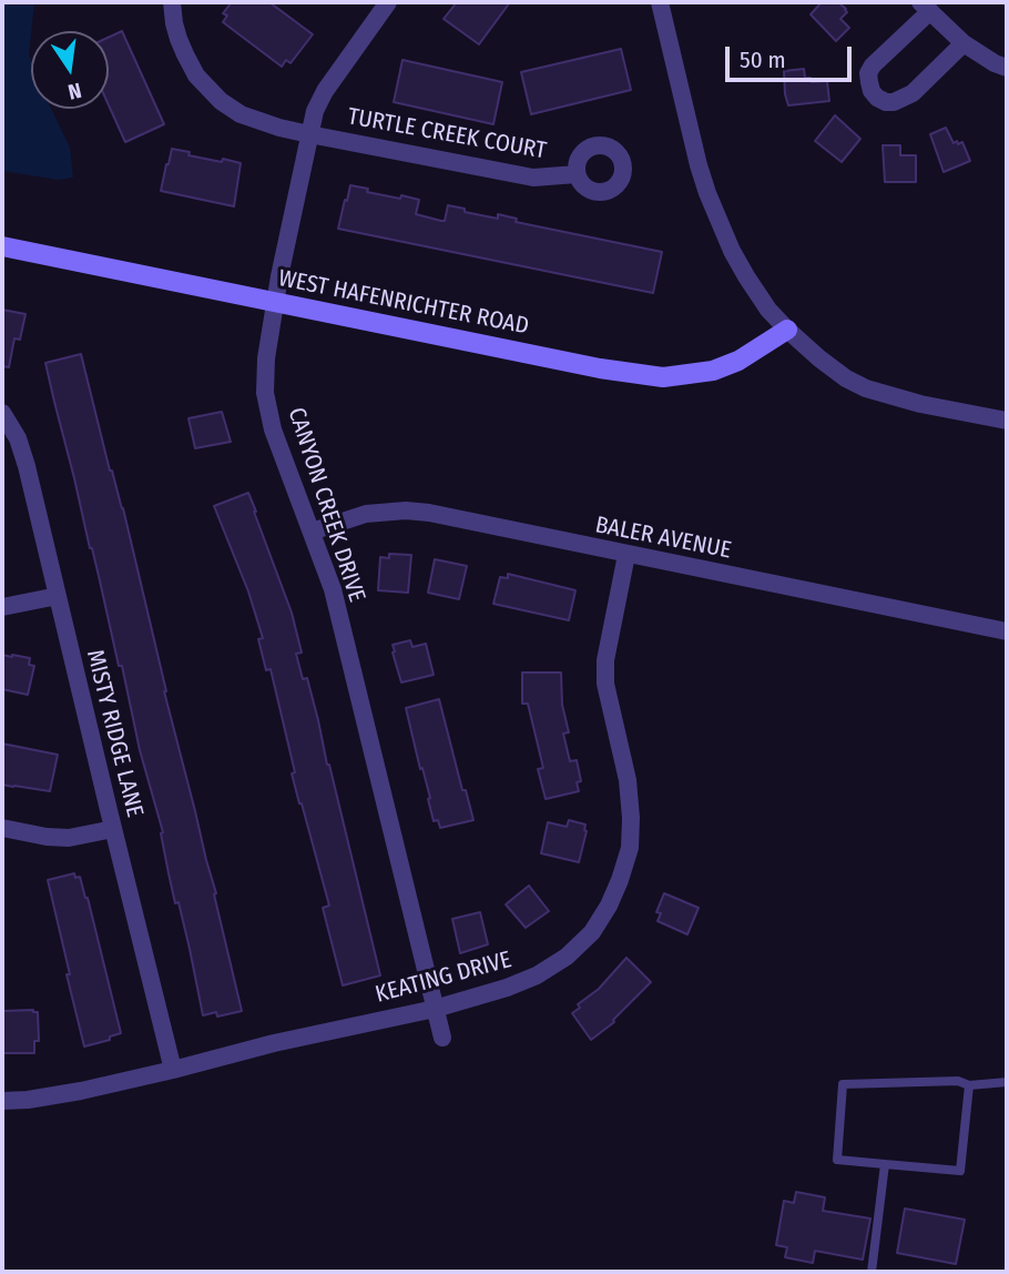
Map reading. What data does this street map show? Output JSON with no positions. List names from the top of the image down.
{
  "streets": {
    "street": [
      "TURTLE CREEK COURT",
      "WEST HAFENRICHTER ROAD",
      "CANYON CREEK DRIVE",
      "BALER AVENUE",
      "MISTY RIDGE LANE",
      "KEATING DRIVE"
    ]
  },
  "crossings": [
    ["TURTLE CREEK COURT", "CANYON CREEK DRIVE"],
    ["WEST HAFENRICHTER ROAD", "CANYON CREEK DRIVE"],
    ["CANYON CREEK DRIVE", "BALER AVENUE"],
    ["CANYON CREEK DRIVE", "KEATING DRIVE"],
    ["BALER AVENUE", "KEATING DRIVE"],
    ["MISTY RIDGE LANE", "KEATING DRIVE"]
  ],
  "scale_bar": "50 m",
  "north": "bottom"
}
